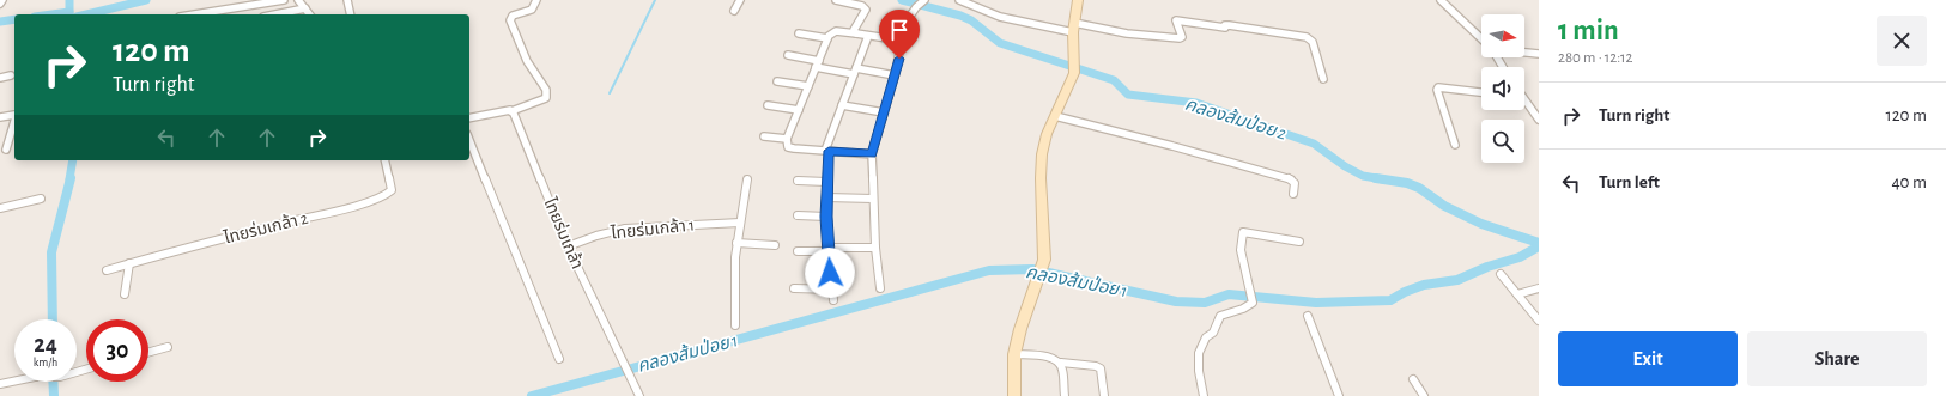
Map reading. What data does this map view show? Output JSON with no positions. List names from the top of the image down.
{
  "streets": {
    "street": ["ไทยร่มเกล้า 2", "ไทยร่มเกล้า 1", "ไทยร่มเกล้า"]
  },
  "crossings": [
    ["ไทยร่มเกล้า 1", "ไทยร่มเกล้า"]
  ],
  "water": ["คลองส้มป่อย 2", "คลองส้มป่อย 1"],
  "north": "right",
  "page": {
    "heading": ["1 min", "280 m · 12:12"],
    "turn": ["120 m", "Turn right"],
    "list": [
      {
        "name": "Turn right",
        "value": "120 m"
      },
      {
        "name": "Turn left",
        "value": "40 m"
      }
    ],
    "speed": "24 km/h",
    "limit": "30",
    "buttons": ["Exit", "Share"]
  }
}
